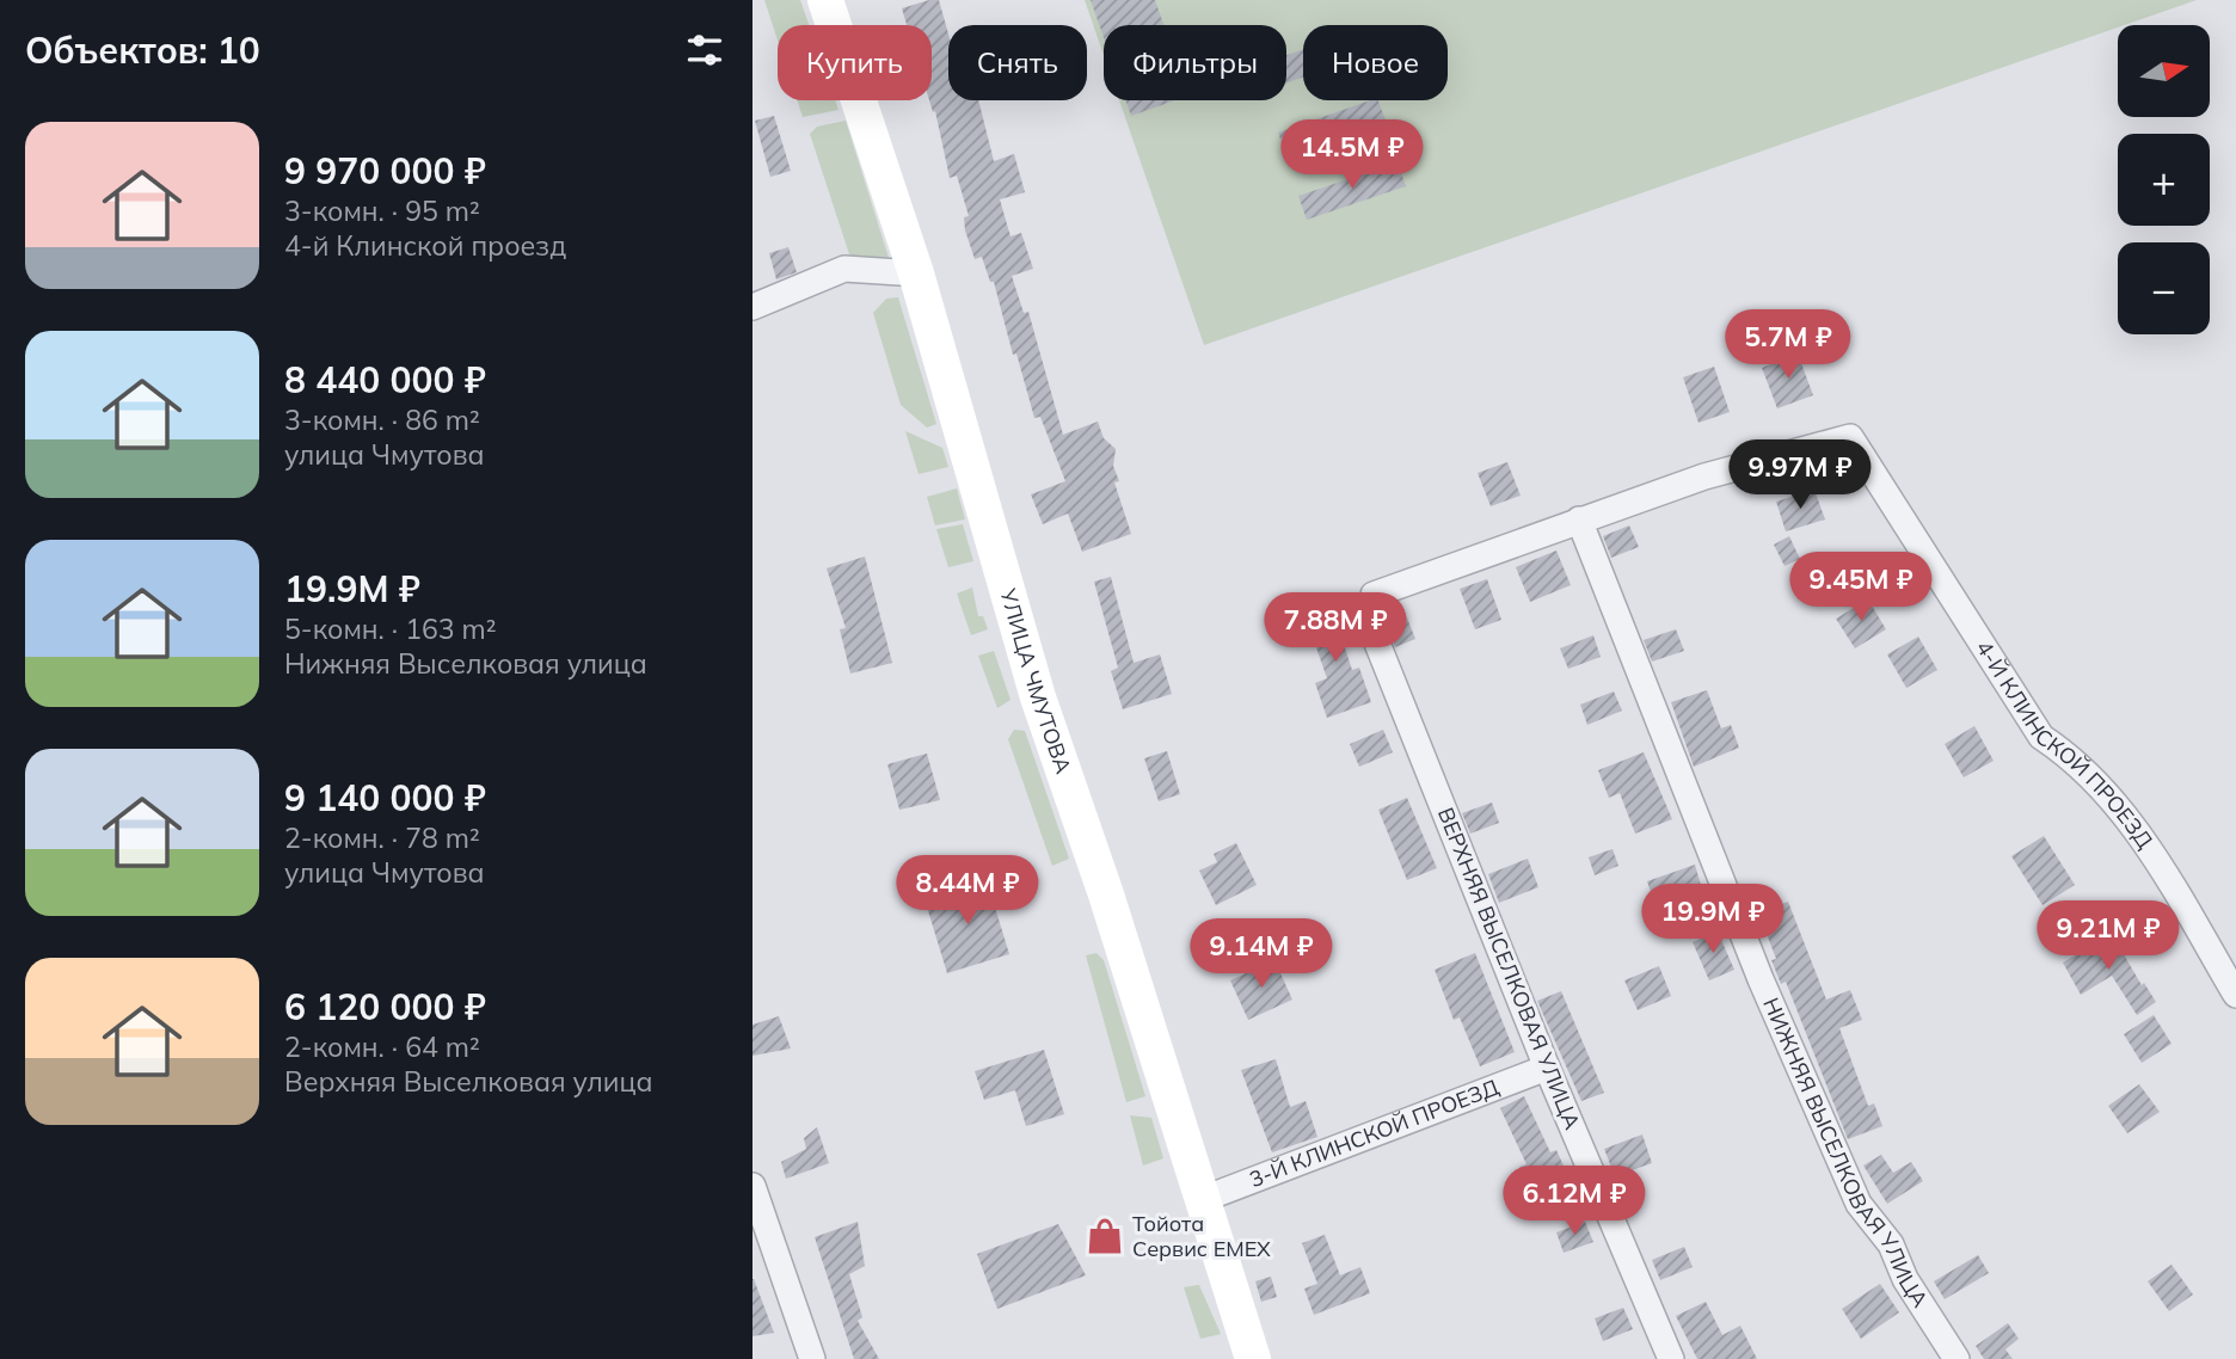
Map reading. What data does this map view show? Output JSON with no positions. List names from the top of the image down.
{
  "streets": {
    "main road": ["УЛИЦА ЧМУТОВА"],
    "street": [
      "4-Й КЛИНСКОЙ ПРОЕЗД",
      "ВЕРХНЯЯ ВЫСЕЛКОВАЯ УЛИЦА",
      "3-Й КЛИНСКОЙ ПРОЕЗД",
      "НИЖНЯЯ ВЫСЕЛКОВАЯ УЛИЦА"
    ]
  },
  "crossings": [
    ["УЛИЦА ЧМУТОВА", "3-Й КЛИНСКОЙ ПРОЕЗД"],
    ["4-Й КЛИНСКОЙ ПРОЕЗД", "ВЕРХНЯЯ ВЫСЕЛКОВАЯ УЛИЦА"],
    ["4-Й КЛИНСКОЙ ПРОЕЗД", "НИЖНЯЯ ВЫСЕЛКОВАЯ УЛИЦА"],
    ["ВЕРХНЯЯ ВЫСЕЛКОВАЯ УЛИЦА", "3-Й КЛИНСКОЙ ПРОЕЗД"]
  ],
  "places": {
    "shop": ["Тойота Сервис EMEX"]
  },
  "north": "right",
  "page": {
    "heading": "Объектов: 10",
    "map_buttons": ["+", "−"],
    "chip": [
      "Купить",
      "Снять",
      "Фильтры",
      "Новое"
    ],
    "list": [
      {
        "name": "9 970 000 ₽",
        "note": "3-комн. · 95 m² · 4-й Клинской проезд"
      },
      {
        "name": "8 440 000 ₽",
        "note": "3-комн. · 86 m² · улица Чмутова"
      },
      {
        "name": "19.9M ₽",
        "note": "5-комн. · 163 m² · Нижняя Выселковая улица"
      },
      {
        "name": "9 140 000 ₽",
        "note": "2-комн. · 78 m² · улица Чмутова"
      },
      {
        "name": "6 120 000 ₽",
        "note": "2-комн. · 64 m² · Верхняя Выселковая улица"
      }
    ],
    "price": [
      "14.5M ₽",
      "5.7M ₽",
      "9.97M ₽",
      "9.45M ₽",
      "7.88M ₽",
      "8.44M ₽",
      "19.9M ₽",
      "9.21M ₽",
      "9.14M ₽",
      "6.12M ₽"
    ]
  }
}
